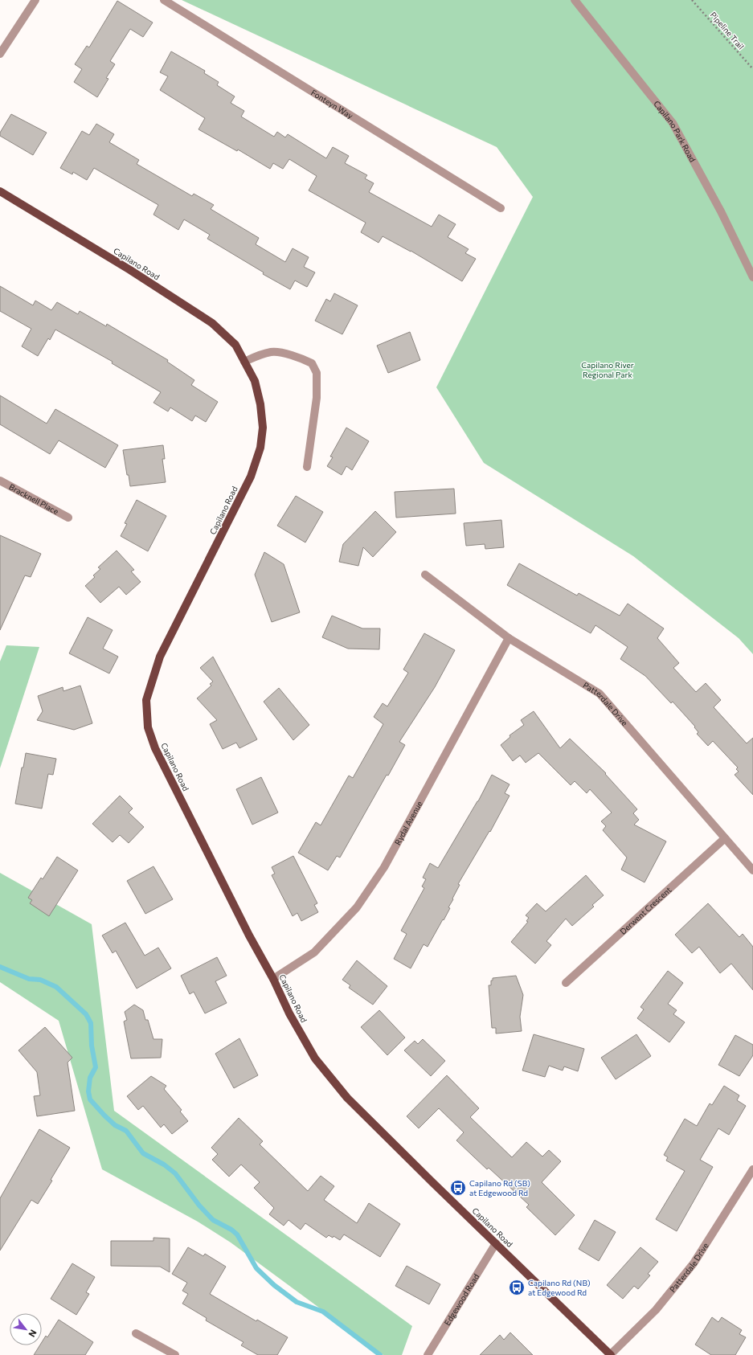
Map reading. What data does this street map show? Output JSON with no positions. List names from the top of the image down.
{
  "streets": {
    "main road": ["Capilano Road"],
    "street": [
      "Fonteyn Way",
      "Capilano Park Road",
      "Bracknell Place",
      "Patterdale Drive",
      "Rydal Avenue",
      "Derwent Crescent",
      "Edgewood Road"
    ],
    "path": ["Pipeline Trail"]
  },
  "crossings": [
    ["Capilano Road", "Patterdale Drive"],
    ["Capilano Road", "Rydal Avenue"],
    ["Capilano Road", "Edgewood Road"],
    ["Patterdale Drive", "Rydal Avenue"],
    ["Patterdale Drive", "Derwent Crescent"]
  ],
  "parks": ["Capilano River Regional Park"],
  "places": {
    "bus stop": ["Capilano Rd (SB) at Edgewood Rd", "Capilano Rd (NB) at Edgewood Rd"]
  },
  "north": "bottom right"
}
